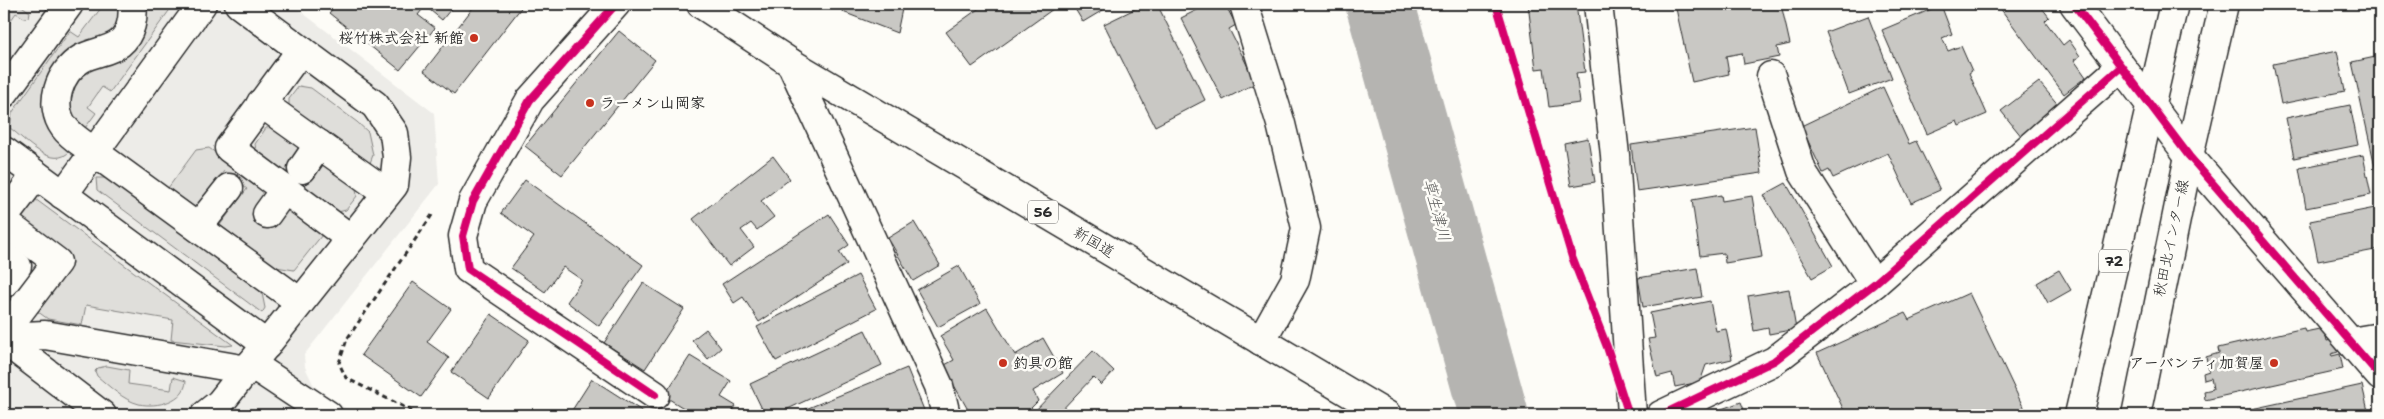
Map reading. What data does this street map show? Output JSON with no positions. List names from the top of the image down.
{
  "streets": {
    "street": [
      "56",
      "秋田北インター線",
      "新国道",
      "72"
    ]
  },
  "water": ["草生津川"],
  "places": [
    "桜竹株式会社 新館",
    "ラーメン山岡家",
    "釣具の館",
    "アーバンティ加賀屋"
  ]
}
